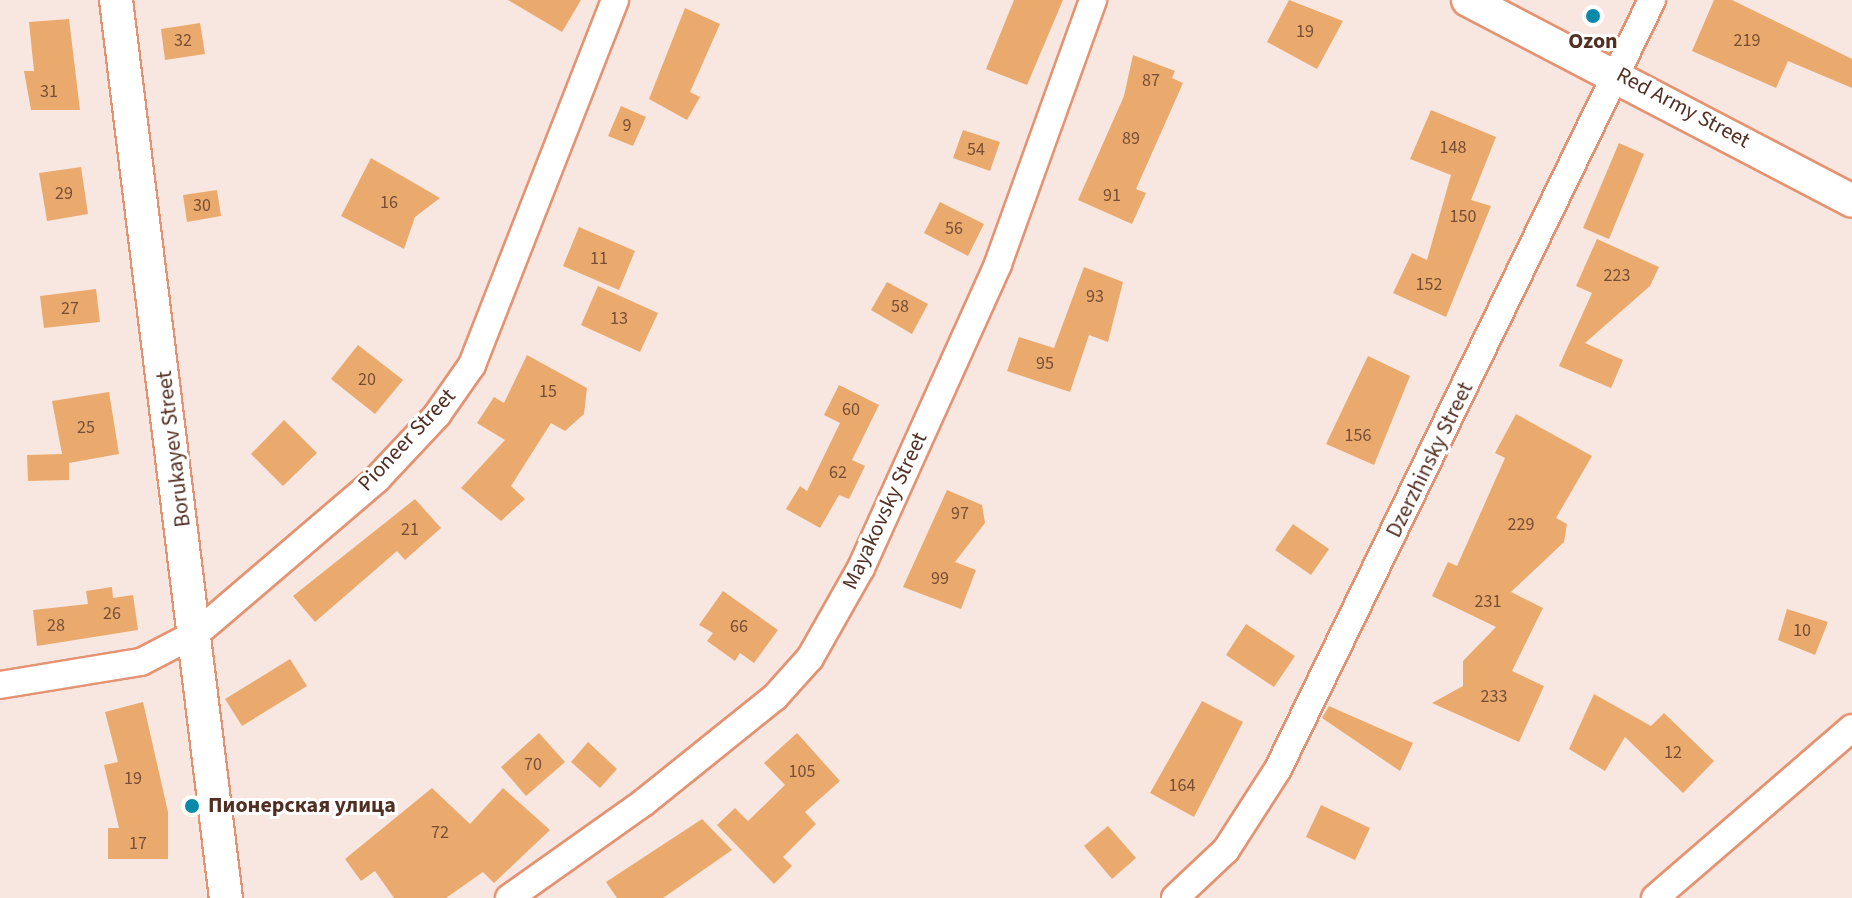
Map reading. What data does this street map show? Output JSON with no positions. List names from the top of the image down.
{
  "streets": {
    "street": [
      "Red Army Street",
      "Pioneer Street",
      "Borukayev Street",
      "Dzerzhinsky Street",
      "Mayakovsky Street"
    ]
  },
  "crossings": [
    ["Red Army Street", "Dzerzhinsky Street"],
    ["Pioneer Street", "Borukayev Street"]
  ],
  "places": ["Ozon", "Пионерская улица"],
  "house_numbers": [
    "19",
    "32",
    "219",
    "87",
    "31",
    "9",
    "89",
    "148",
    "54",
    "29",
    "91",
    "16",
    "30",
    "150",
    "56",
    "11",
    "223",
    "152",
    "93",
    "58",
    "27",
    "13",
    "95",
    "20",
    "15",
    "60",
    "25",
    "156",
    "62",
    "97",
    "229",
    "21",
    "99",
    "231",
    "26",
    "28",
    "66",
    "10",
    "233",
    "12",
    "70",
    "105",
    "19",
    "164",
    "72",
    "17"
  ]
}
